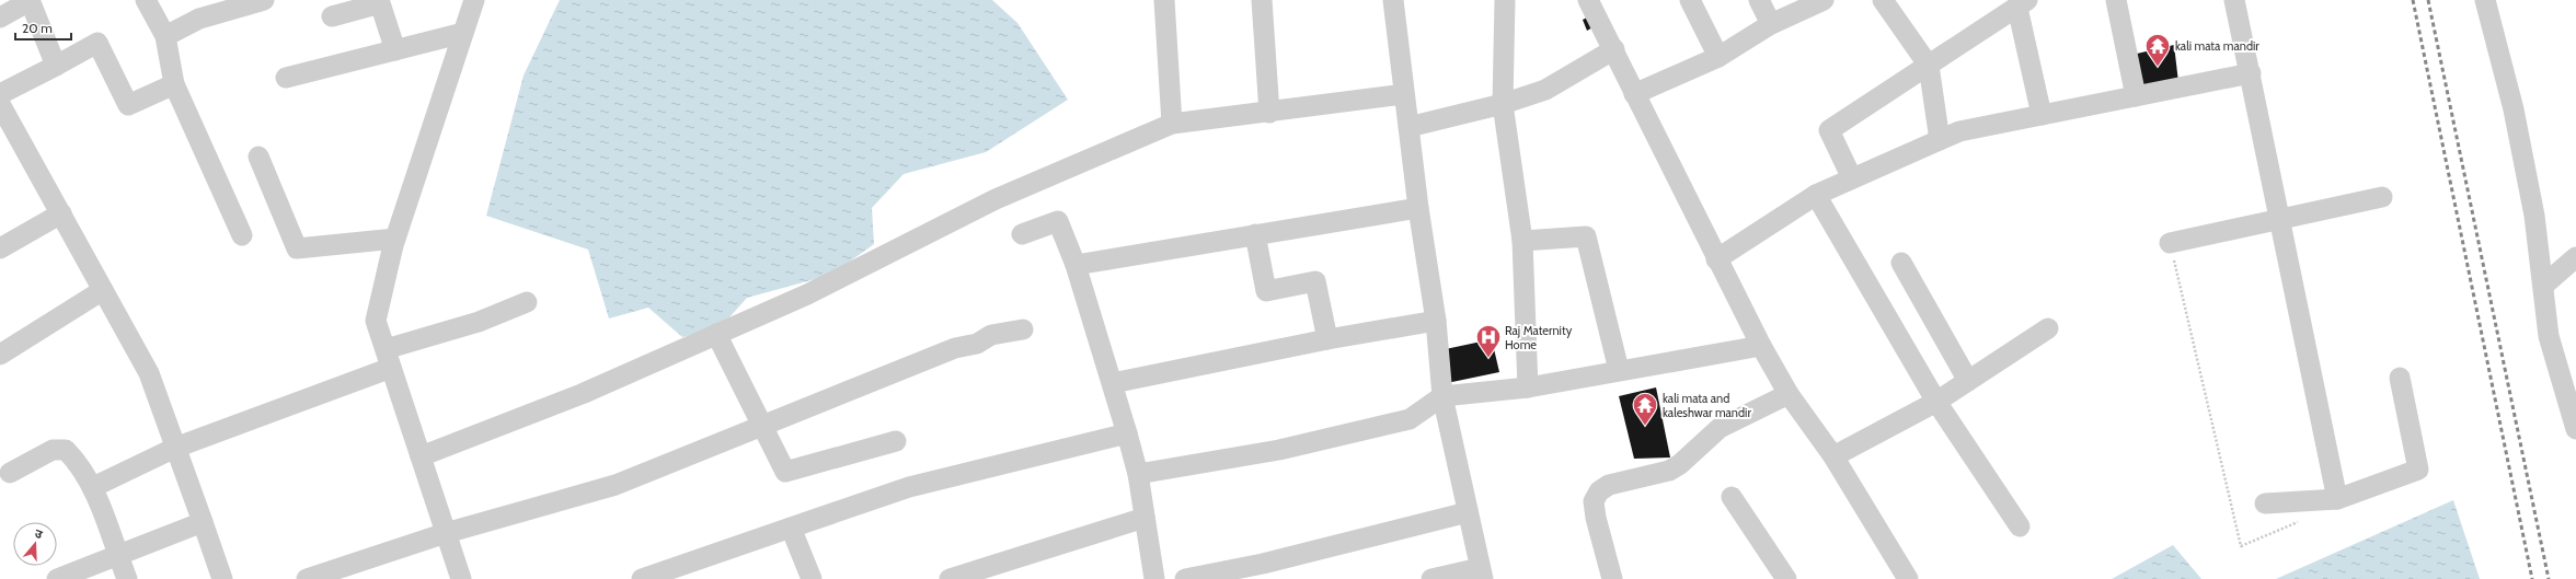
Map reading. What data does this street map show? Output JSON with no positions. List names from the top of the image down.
{
  "places": {
    "temple": ["kali mata mandir", "kali mata and kaleshwar mandir"],
    "hospital": ["Raj Maternity Home"]
  },
  "scale_bar": "20 m",
  "north": "top"
}
